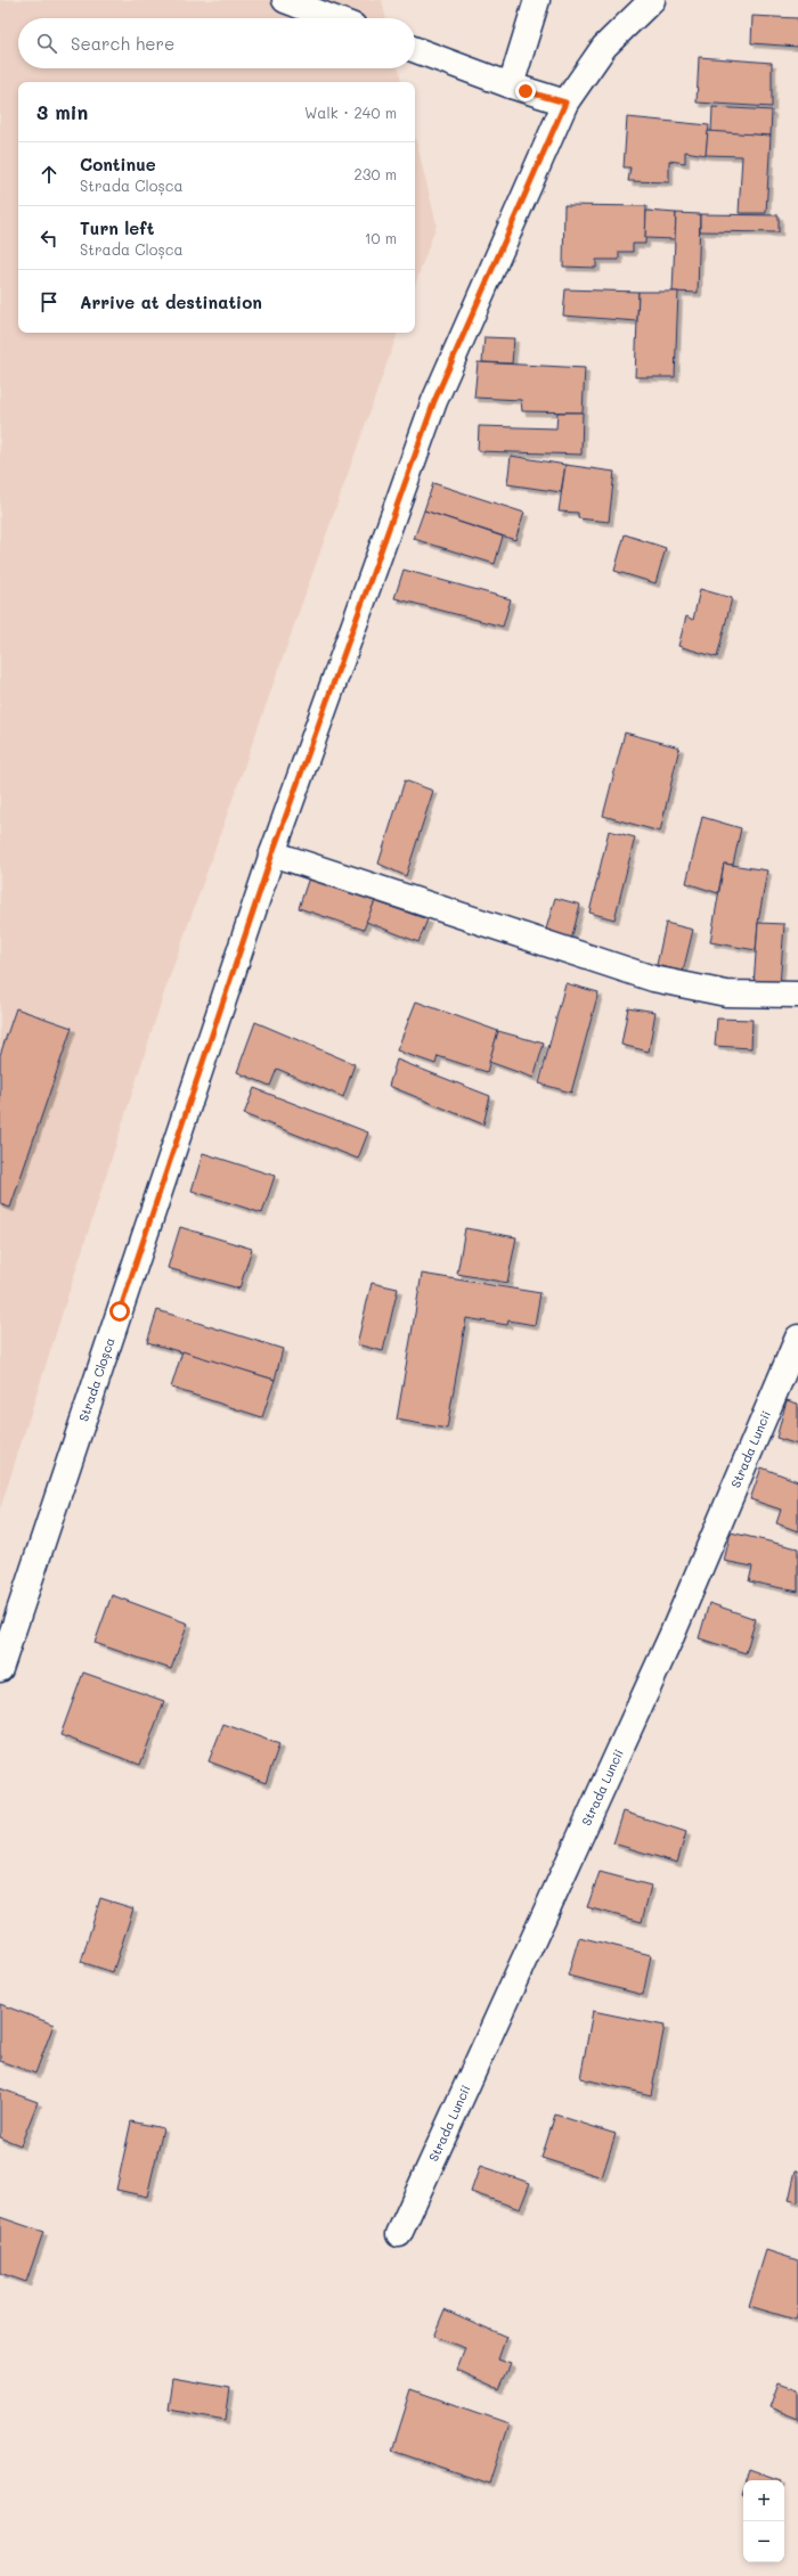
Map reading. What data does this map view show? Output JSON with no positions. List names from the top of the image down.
{
  "streets": {
    "street": ["Strada Cloșca", "Strada Luncii"]
  },
  "page": {
    "search": "Search here",
    "heading": ["3 min", "Walk · 240 m"],
    "list": [
      ["Continue", "Strada Cloșca", "230 m"],
      ["Turn left", "Strada Cloșca", "10 m"],
      "Arrive at destination"
    ],
    "map_buttons": ["+", "−"]
  }
}
